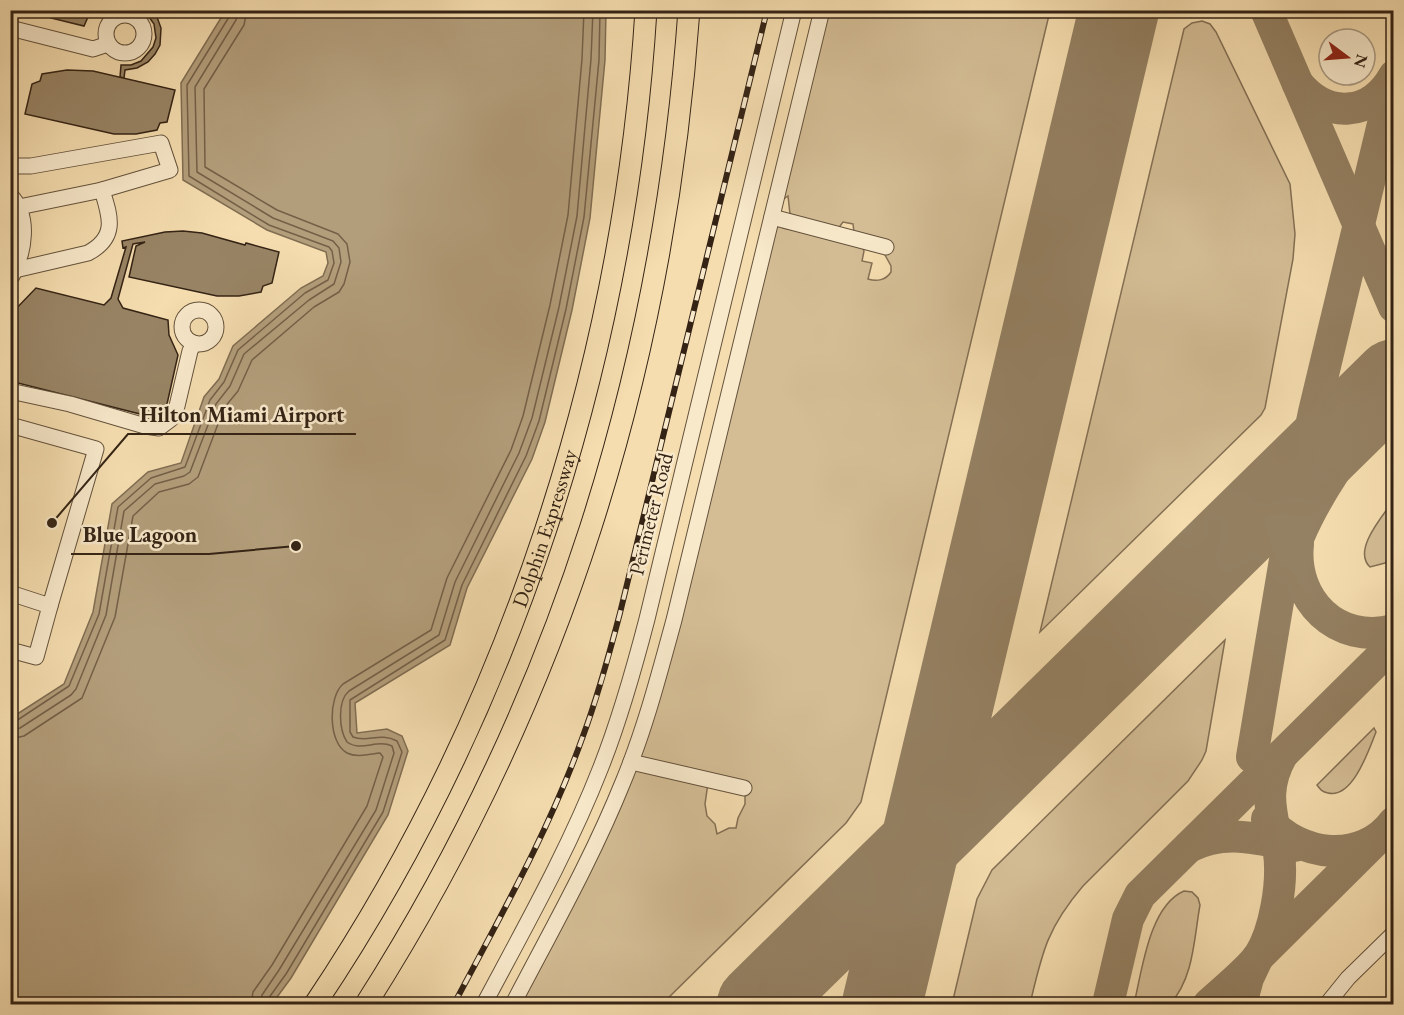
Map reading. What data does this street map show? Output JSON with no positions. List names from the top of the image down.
{
  "streets": {
    "highway": ["Dolphin Expressway"],
    "street": ["Perimeter Road"]
  },
  "places": ["Hilton Miami Airport", "Blue Lagoon"],
  "north": "right"
}
